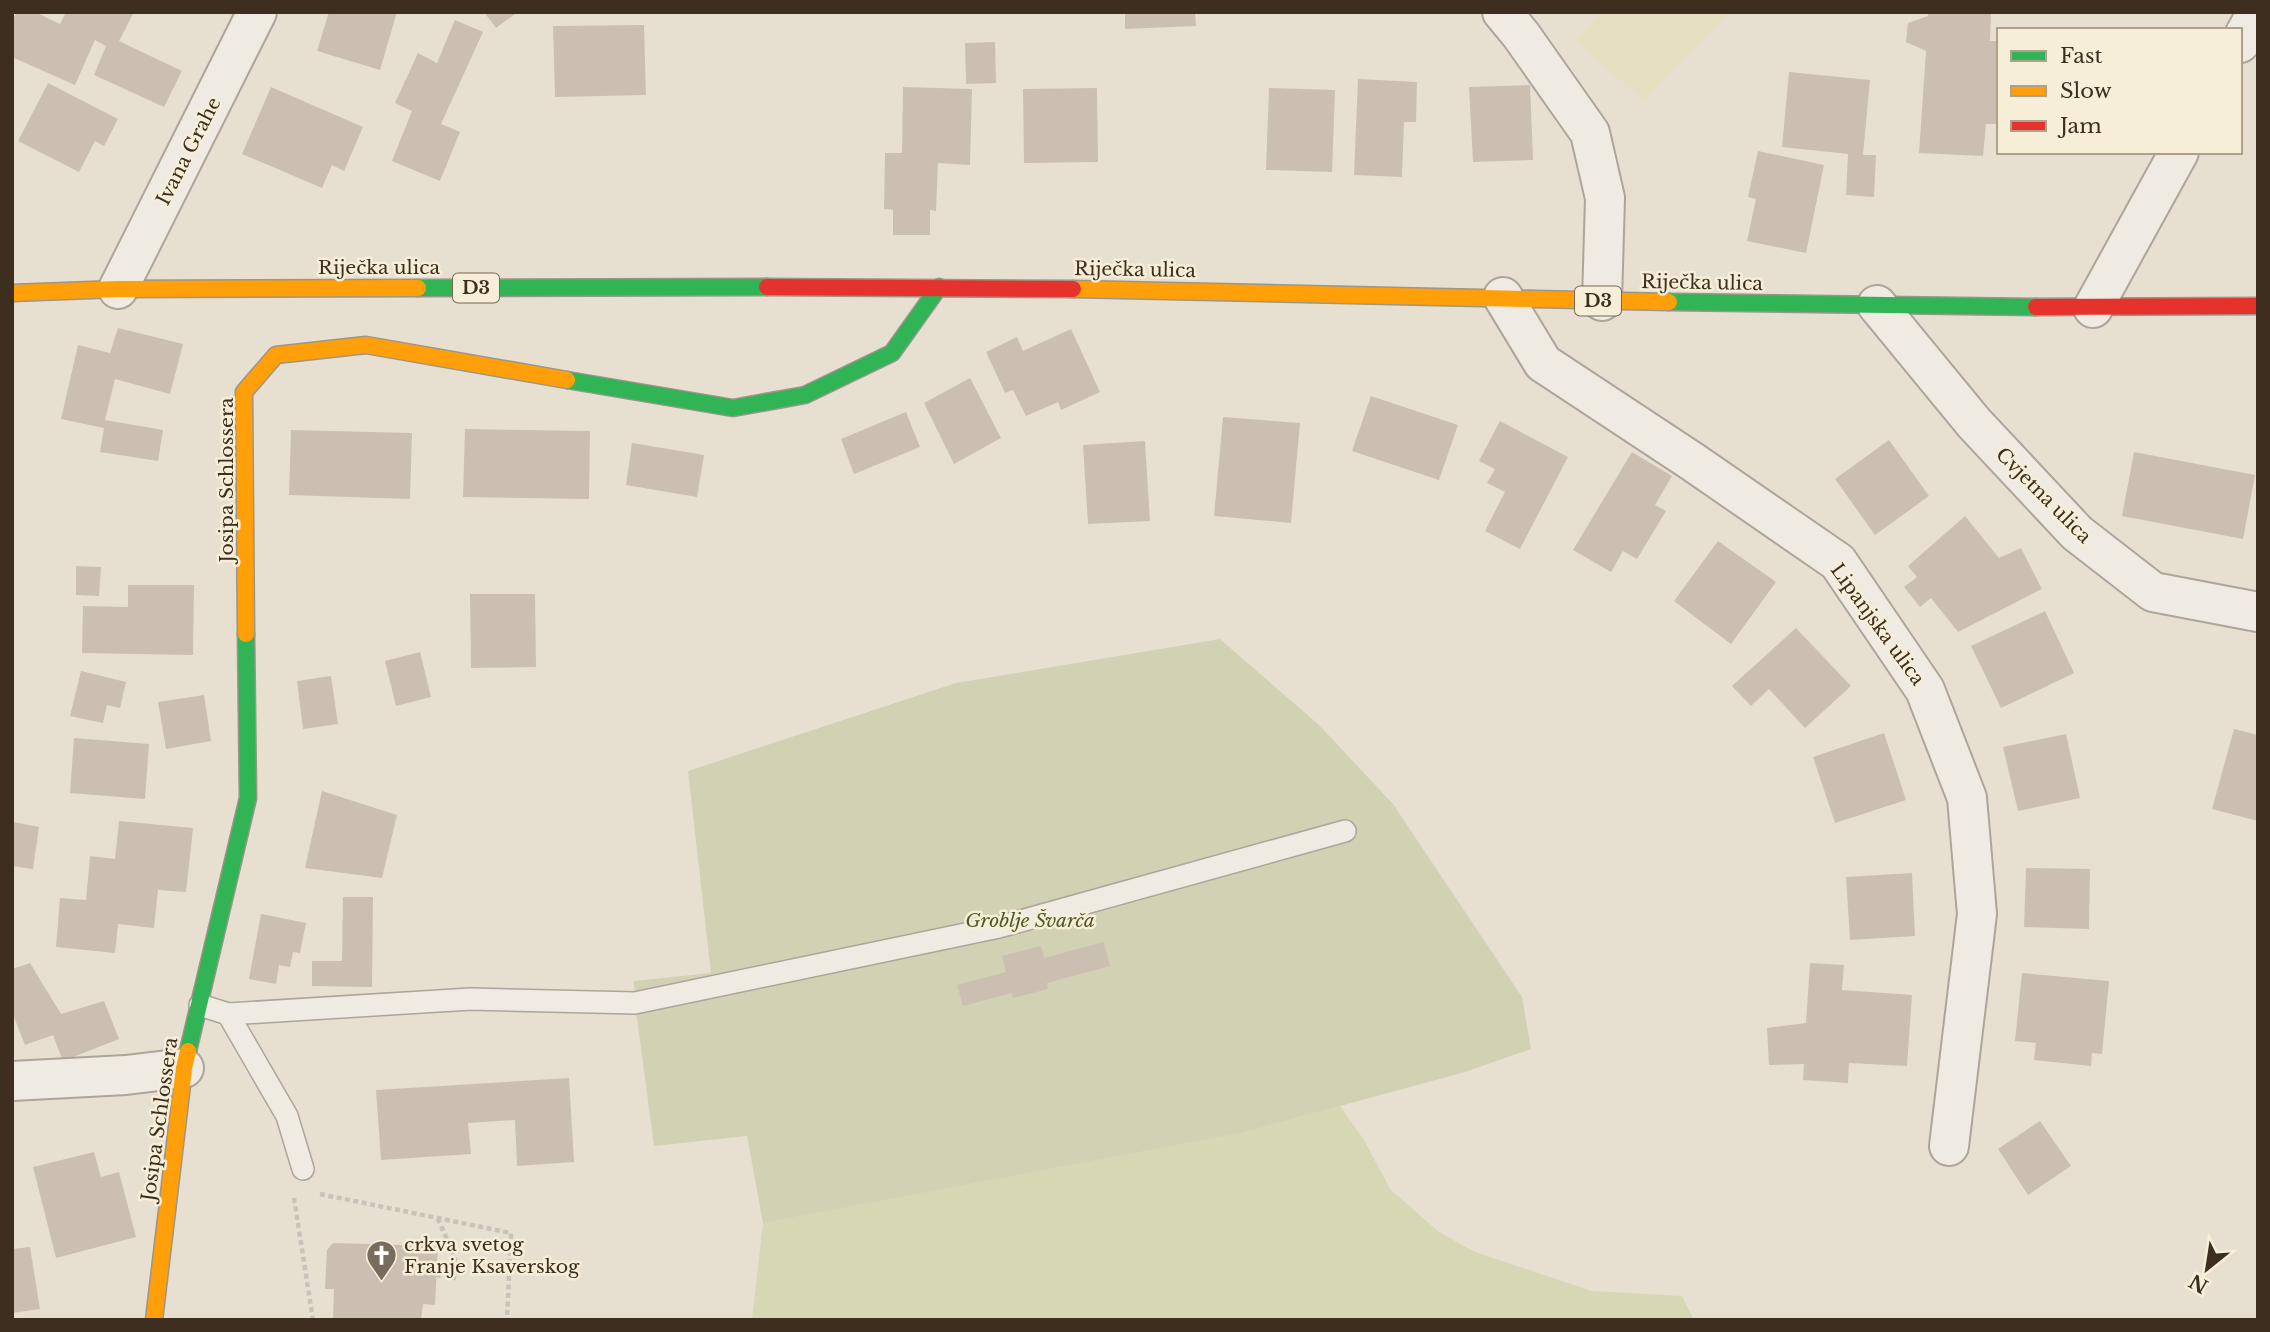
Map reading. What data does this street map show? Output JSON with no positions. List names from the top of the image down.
{
  "streets": {
    "main road": ["Riječka ulica", "D3", "Josipa Schlossera"],
    "street": ["Ivana Grahe", "Cvjetna ulica", "Lipanjska ulica"]
  },
  "crossings": [
    ["Ivana Grahe", "Riječka ulica"],
    ["Riječka ulica", "Josipa Schlossera"],
    ["Riječka ulica", "Cvjetna ulica"],
    ["Riječka ulica", "Lipanjska ulica"]
  ],
  "parks": ["Groblje Švarča"],
  "places": {
    "church": ["crkva svetog Franje Ksaverskog"]
  },
  "legend": ["Fast", "Slow", "Jam"],
  "north": "bottom left"
}
